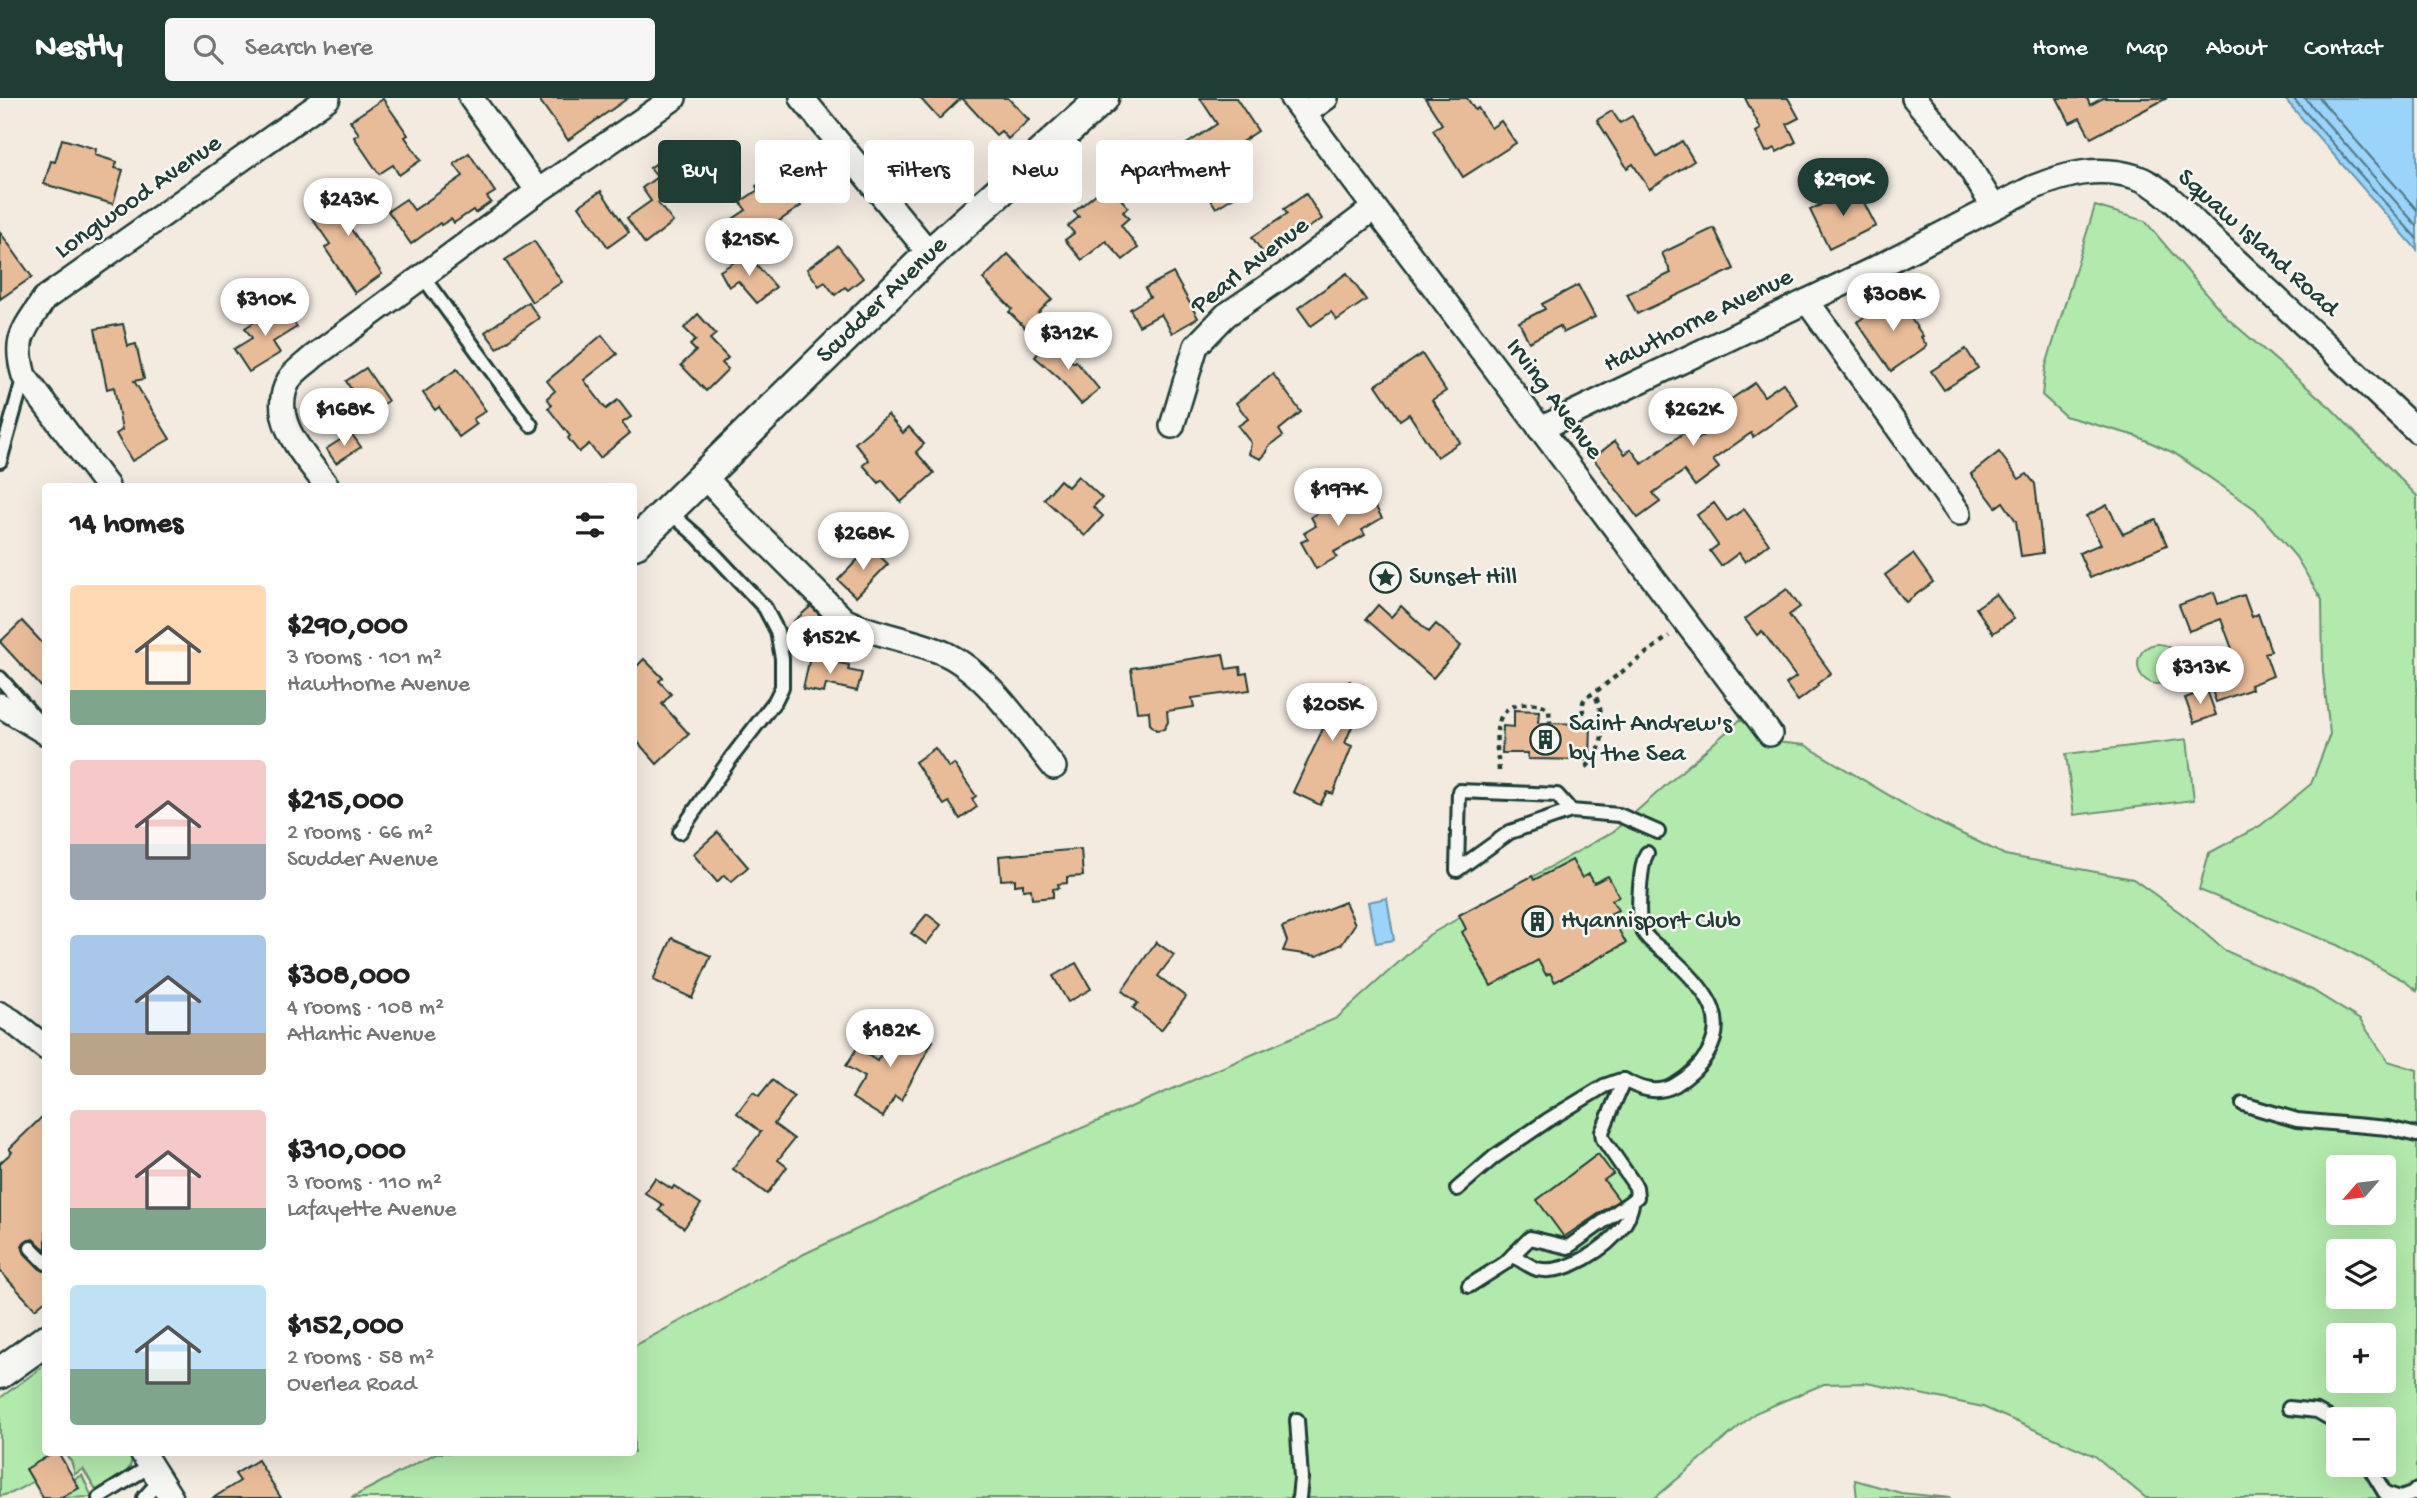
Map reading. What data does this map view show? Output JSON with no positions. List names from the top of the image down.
{
  "streets": {
    "street": [
      "Longwood Avenue",
      "Squaw Island Road",
      "Pearl Avenue",
      "Scudder Avenue",
      "Hawthorne Avenue",
      "Irving Avenue"
    ]
  },
  "crossings": [
    ["Squaw Island Road", "Hawthorne Avenue"],
    ["Pearl Avenue", "Irving Avenue"],
    ["Hawthorne Avenue", "Irving Avenue"]
  ],
  "places": {
    "place": ["Sunset Hill"],
    "building": ["Saint Andrew's by the Sea", "Hyannisport Club"]
  },
  "north": "bottom left",
  "page": {
    "header": "Nestly",
    "search": "Search here",
    "nav": [
      "Home",
      "Map",
      "About",
      "Contact"
    ],
    "chip": [
      "Buy",
      "Rent",
      "Filters",
      "New",
      "Apartment"
    ],
    "price": [
      "$290K",
      "$243K",
      "$215K",
      "$308K",
      "$310K",
      "$312K",
      "$168K",
      "$262K",
      "$197K",
      "$268K",
      "$152K",
      "$313K",
      "$205K",
      "$182K"
    ],
    "heading": "14 homes",
    "list": [
      {
        "name": "$290,000",
        "note": "3 rooms · 101 m² · Hawthorne Avenue"
      },
      {
        "name": "$215,000",
        "note": "2 rooms · 66 m² · Scudder Avenue"
      },
      {
        "name": "$308,000",
        "note": "4 rooms · 108 m² · Atlantic Avenue"
      },
      {
        "name": "$310,000",
        "note": "3 rooms · 110 m² · Lafayette Avenue"
      },
      {
        "name": "$152,000",
        "note": "2 rooms · 58 m² · Overlea Road"
      }
    ],
    "map_buttons": ["+", "−"]
  }
}
